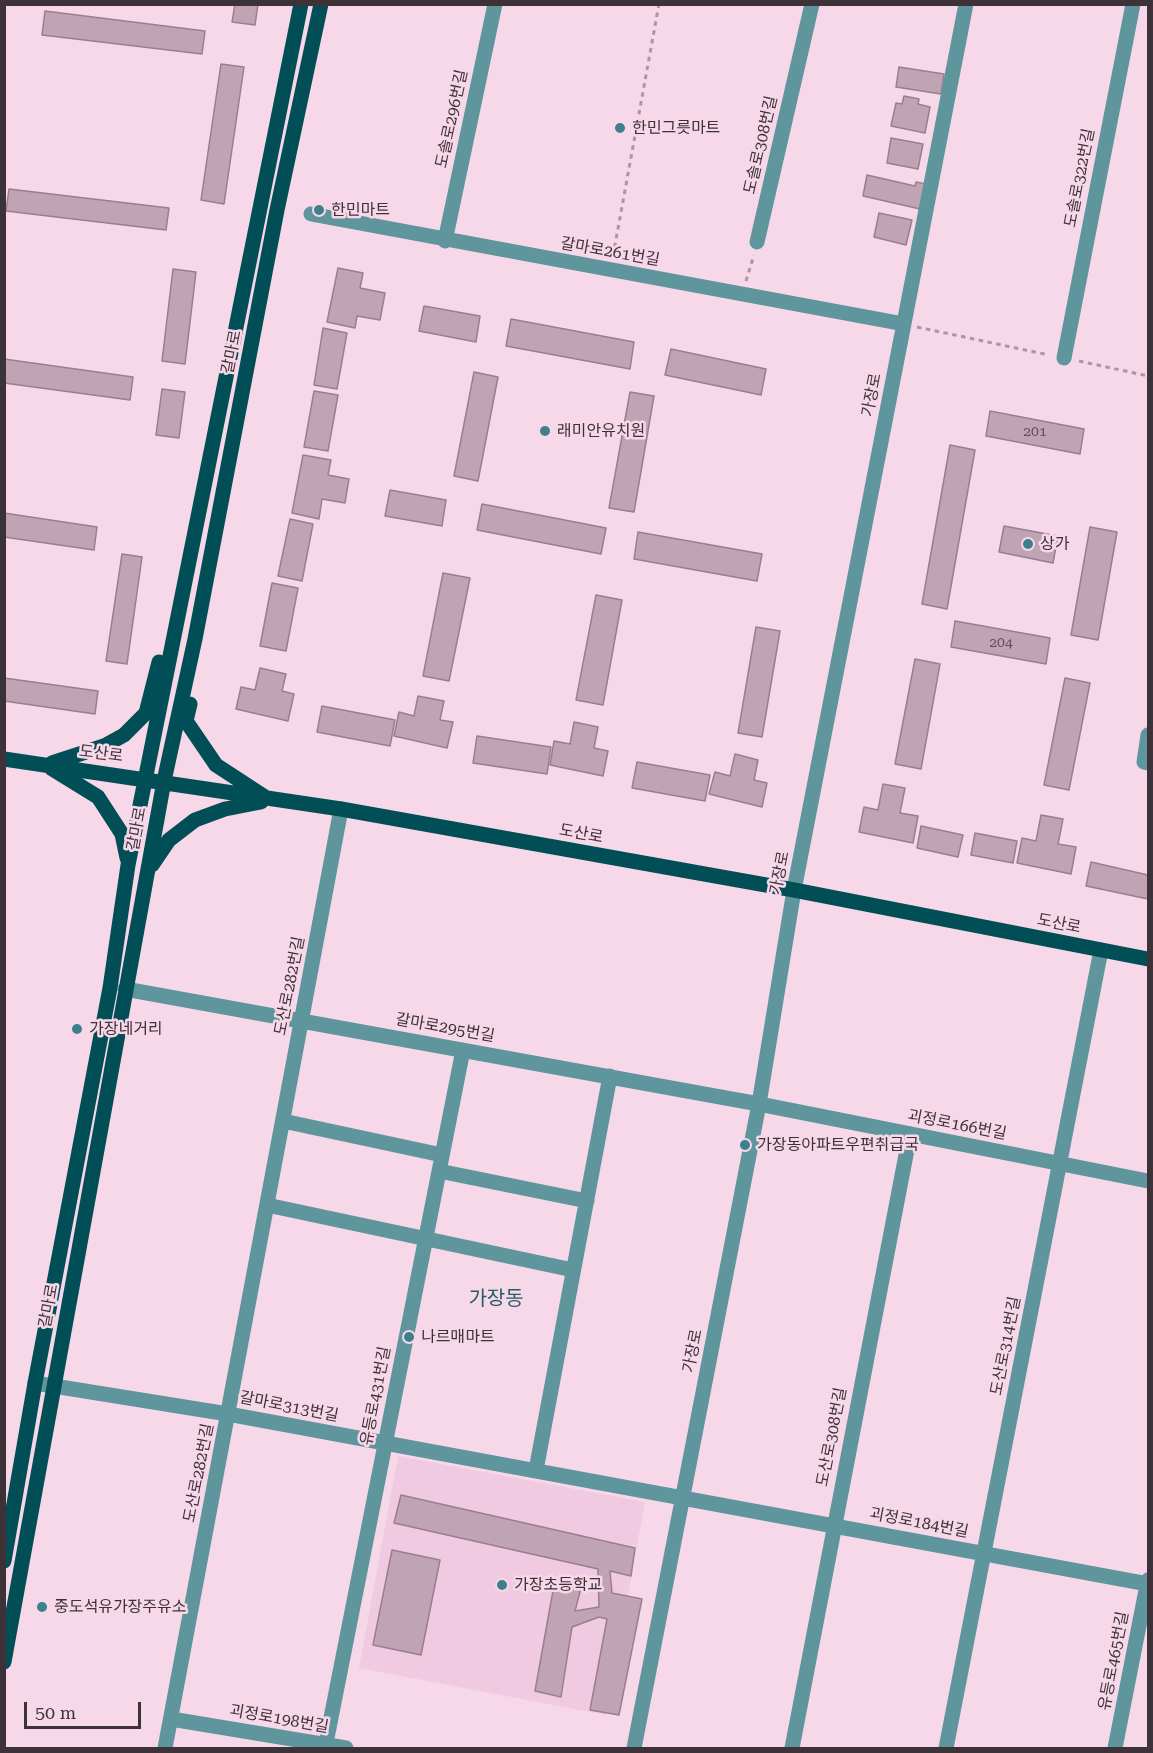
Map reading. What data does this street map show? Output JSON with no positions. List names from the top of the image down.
{
  "streets": {
    "main road": ["갈마로", "도산로"],
    "street": [
      "도솔로296번길",
      "도솔로308번길",
      "도솔로322번길",
      "갈마로261번길",
      "가장로",
      "도산로282번길",
      "갈마로295번길",
      "괴정로166번길",
      "도산로314번길",
      "유등로431번길",
      "갈마로313번길",
      "도산로308번길",
      "괴정로184번길",
      "유등로465번길",
      "괴정로198번길"
    ]
  },
  "crossings": [
    ["도솔로296번길", "갈마로261번길"],
    ["갈마로261번길", "가장로"],
    ["갈마로", "도산로"],
    ["갈마로", "갈마로295번길"],
    ["갈마로", "갈마로313번길"],
    ["가장로", "도산로"],
    ["가장로", "갈마로295번길"],
    ["가장로", "괴정로166번길"],
    ["가장로", "갈마로313번길"],
    ["가장로", "괴정로184번길"],
    ["도산로", "도산로282번길"],
    ["도산로", "도산로314번길"],
    ["도산로282번길", "갈마로295번길"],
    ["도산로282번길", "갈마로313번길"],
    ["도산로282번길", "괴정로198번길"],
    ["갈마로295번길", "괴정로166번길"],
    ["갈마로295번길", "유등로431번길"],
    ["괴정로166번길", "도산로314번길"],
    ["괴정로166번길", "도산로308번길"],
    ["도산로314번길", "괴정로184번길"],
    ["유등로431번길", "갈마로313번길"],
    ["유등로431번길", "괴정로198번길"],
    ["갈마로313번길", "괴정로184번길"],
    ["도산로308번길", "괴정로184번길"],
    ["괴정로184번길", "유등로465번길"]
  ],
  "districts": ["가장동"],
  "places": [
    "한민그릇마트",
    "한민마트",
    "래미안유치원",
    "상가",
    "가장네거리",
    "가장동아파트우편취급국",
    "나르매마트",
    "가장초등학교",
    "중도석유가장주유소"
  ],
  "house_numbers": ["201", "204"],
  "scale_bar": "50 m"
}
